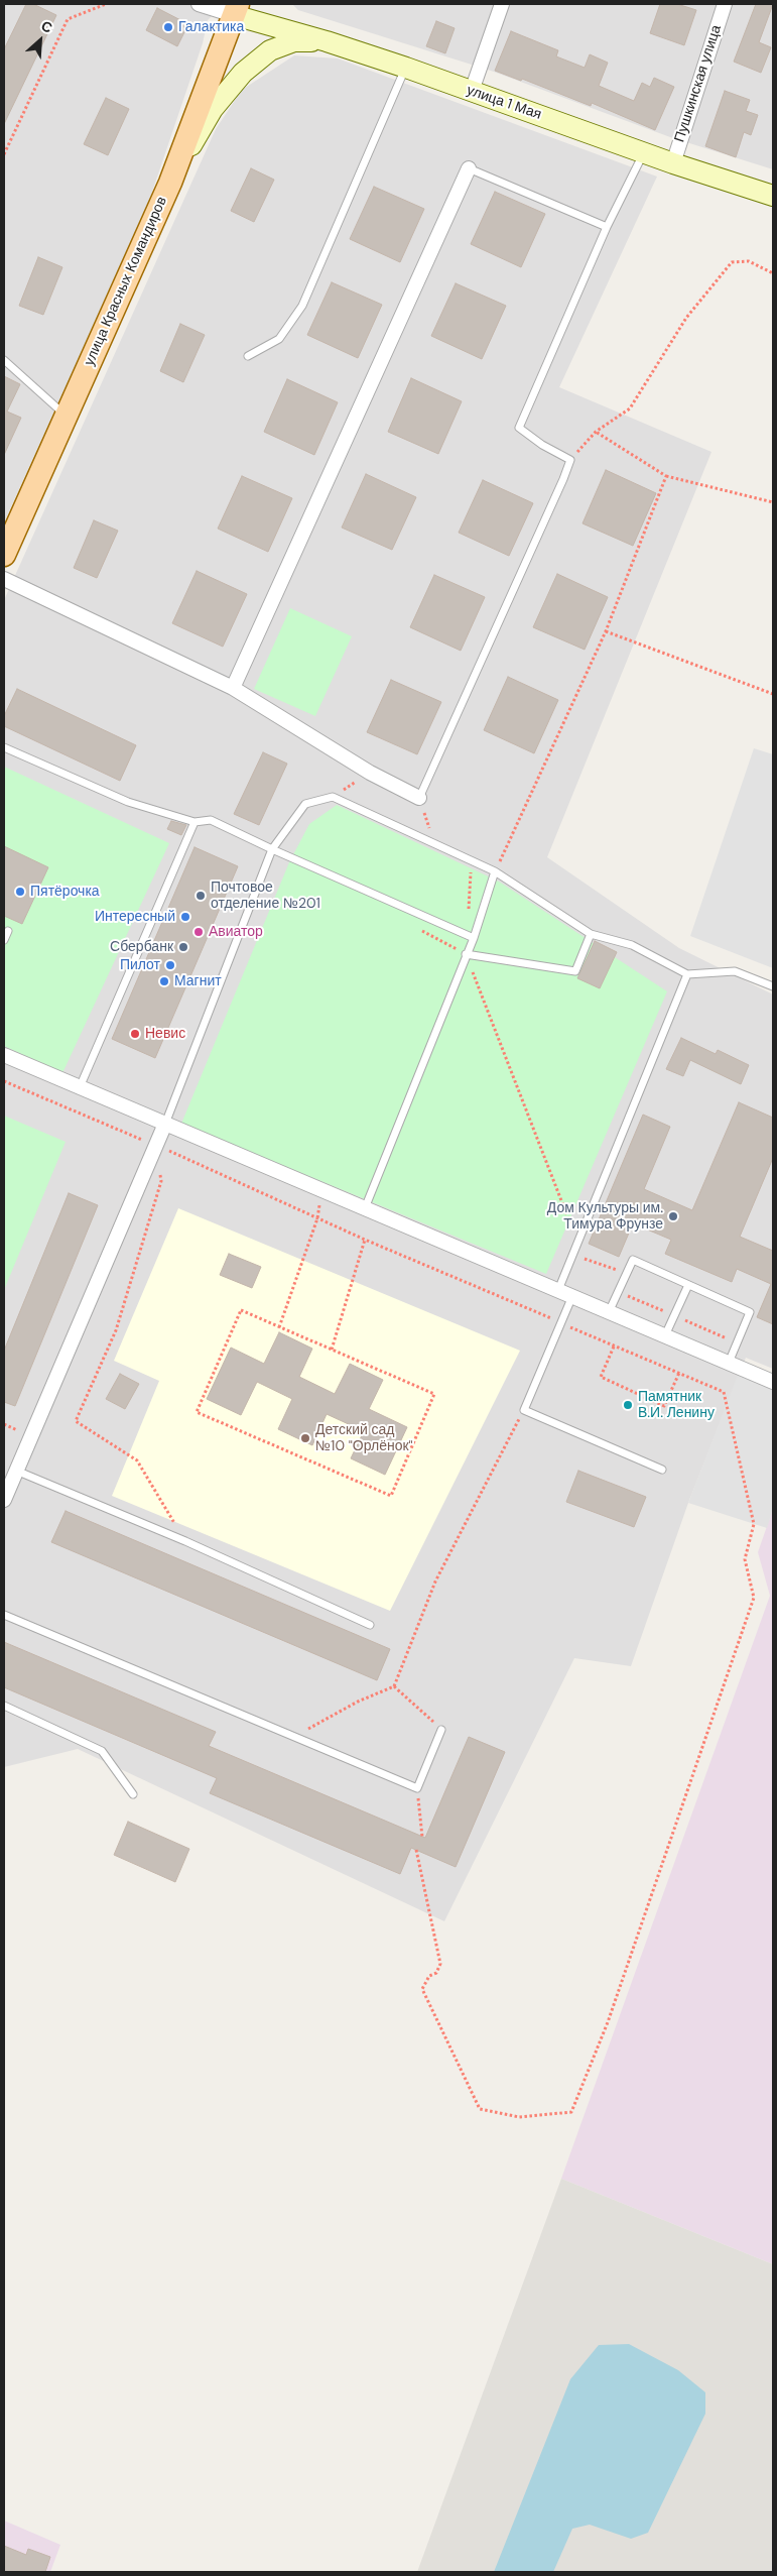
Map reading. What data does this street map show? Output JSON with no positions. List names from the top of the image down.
{
  "streets": {
    "main road": ["улица 1 Мая", "улица Красных Командиров"],
    "street": ["Пушкинская улица"]
  },
  "crossings": [
    ["Пушкинская улица", "улица 1 Мая"],
    ["улица 1 Мая", "улица Красных Командиров"]
  ],
  "places": [
    "Галактика",
    "Пятёрочка",
    "Почтовое отделение №201",
    "Интересный",
    "Авиатор",
    "Сбербанк",
    "Пилот",
    "Магнит",
    "Невис",
    "Дом Культуры им. Тимура Фрунзе",
    "Памятник В.И. Ленину",
    "Детский сад №10 \"Орлёнок\""
  ],
  "north": "top right"
}
